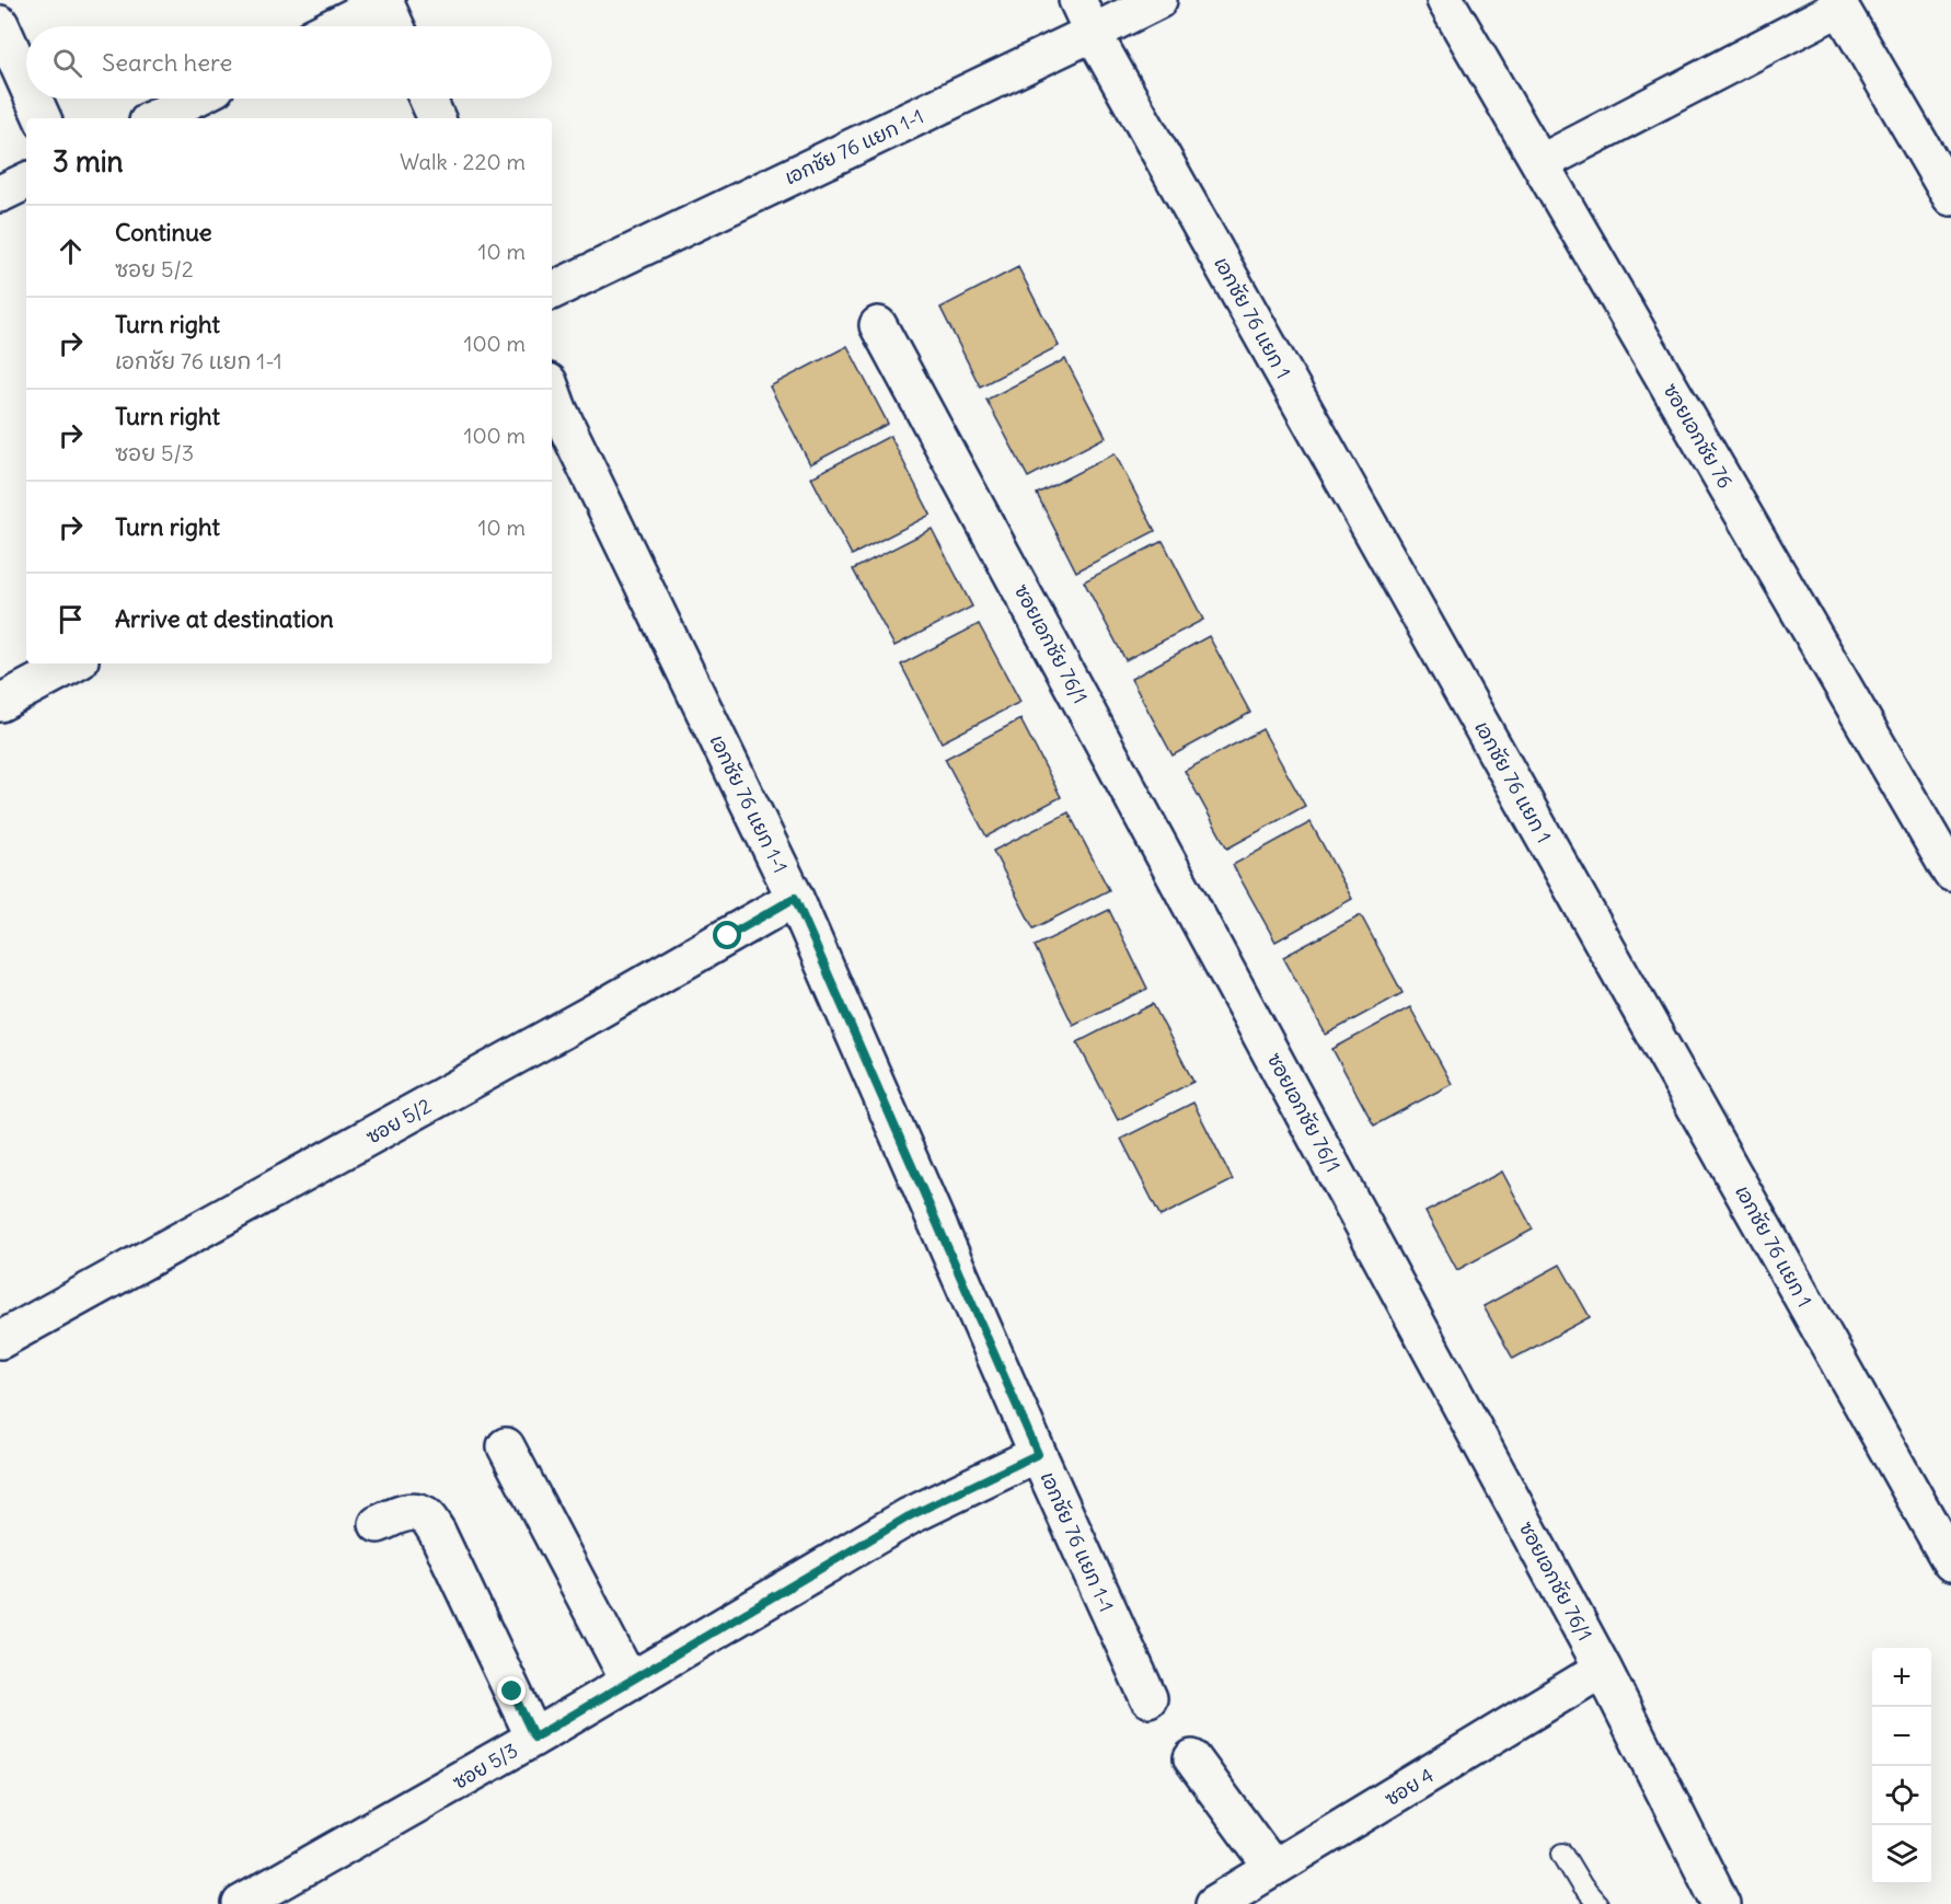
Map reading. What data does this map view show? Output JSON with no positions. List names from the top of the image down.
{
  "streets": {
    "street": [
      "เอกชัย 76 แยก 1-1",
      "เอกชัย 76 แยก 1",
      "ซอยเอกชัย 76",
      "ซอยเอกชัย 76/1",
      "ซอย 5/2",
      "ซอย 5/3",
      "ซอย 4"
    ]
  },
  "crossings": [
    ["เอกชัย 76 แยก 1-1", "เอกชัย 76 แยก 1"],
    ["เอกชัย 76 แยก 1-1", "ซอย 5/2"],
    ["เอกชัย 76 แยก 1-1", "ซอย 5/3"],
    ["ซอยเอกชัย 76/1", "ซอย 4"]
  ],
  "page": {
    "search": "Search here",
    "heading": ["3 min", "Walk · 220 m"],
    "list": [
      ["Continue", "ซอย 5/2", "10 m"],
      ["Turn right", "เอกชัย 76 แยก 1-1", "100 m"],
      ["Turn right", "ซอย 5/3", "100 m"],
      ["Turn right", "10 m"],
      "Arrive at destination"
    ],
    "map_buttons": ["+", "−"]
  }
}
